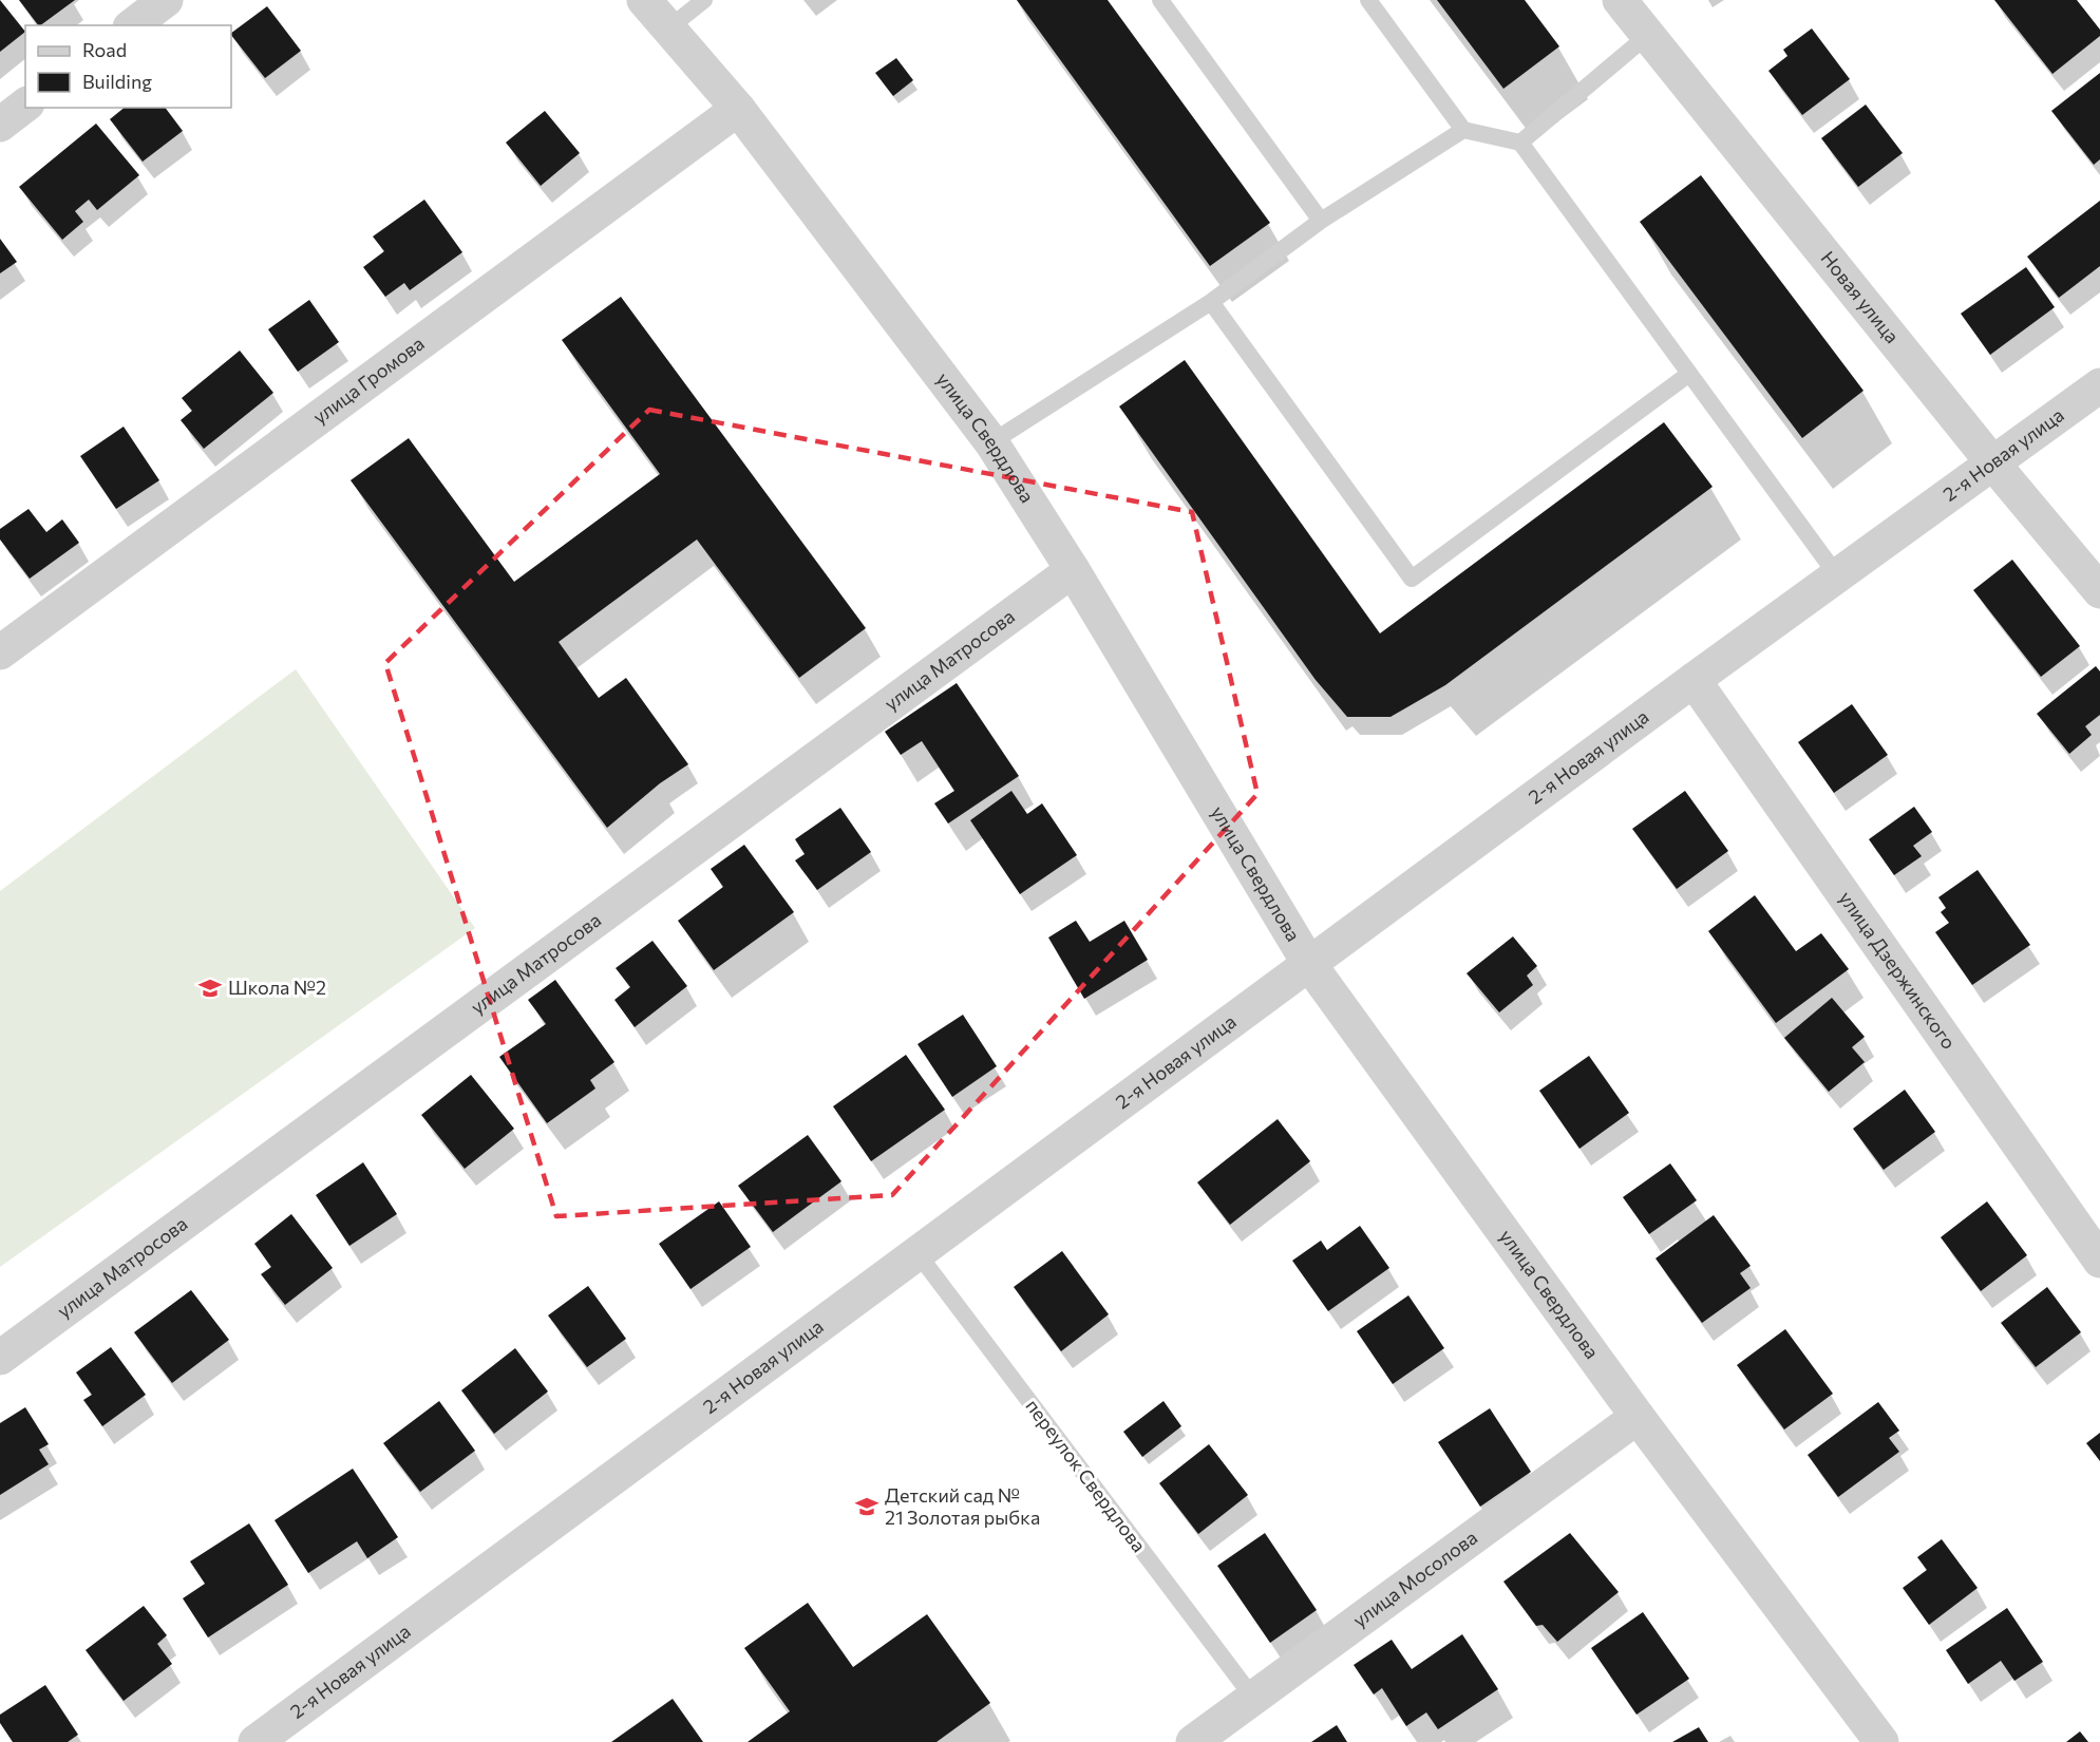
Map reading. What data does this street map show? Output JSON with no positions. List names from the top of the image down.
{
  "streets": {
    "street": [
      "Новая улица",
      "улица Громова",
      "улица Свердлова",
      "2-я Новая улица",
      "улица Матросова",
      "улица Дзержинского",
      "улица Мосолова"
    ],
    "lane": ["переулок Свердлова"]
  },
  "crossings": [
    ["Новая улица", "2-я Новая улица"],
    ["улица Громова", "улица Свердлова"],
    ["улица Свердлова", "2-я Новая улица"],
    ["улица Свердлова", "улица Матросова"],
    ["улица Свердлова", "улица Мосолова"],
    ["2-я Новая улица", "улица Дзержинского"],
    ["2-я Новая улица", "переулок Свердлова"],
    ["переулок Свердлова", "улица Мосолова"]
  ],
  "places": {
    "school or university": ["Школа №2", "Детский сад № 21 Золотая рыбка"]
  },
  "legend": ["Road", "Building"]
}
